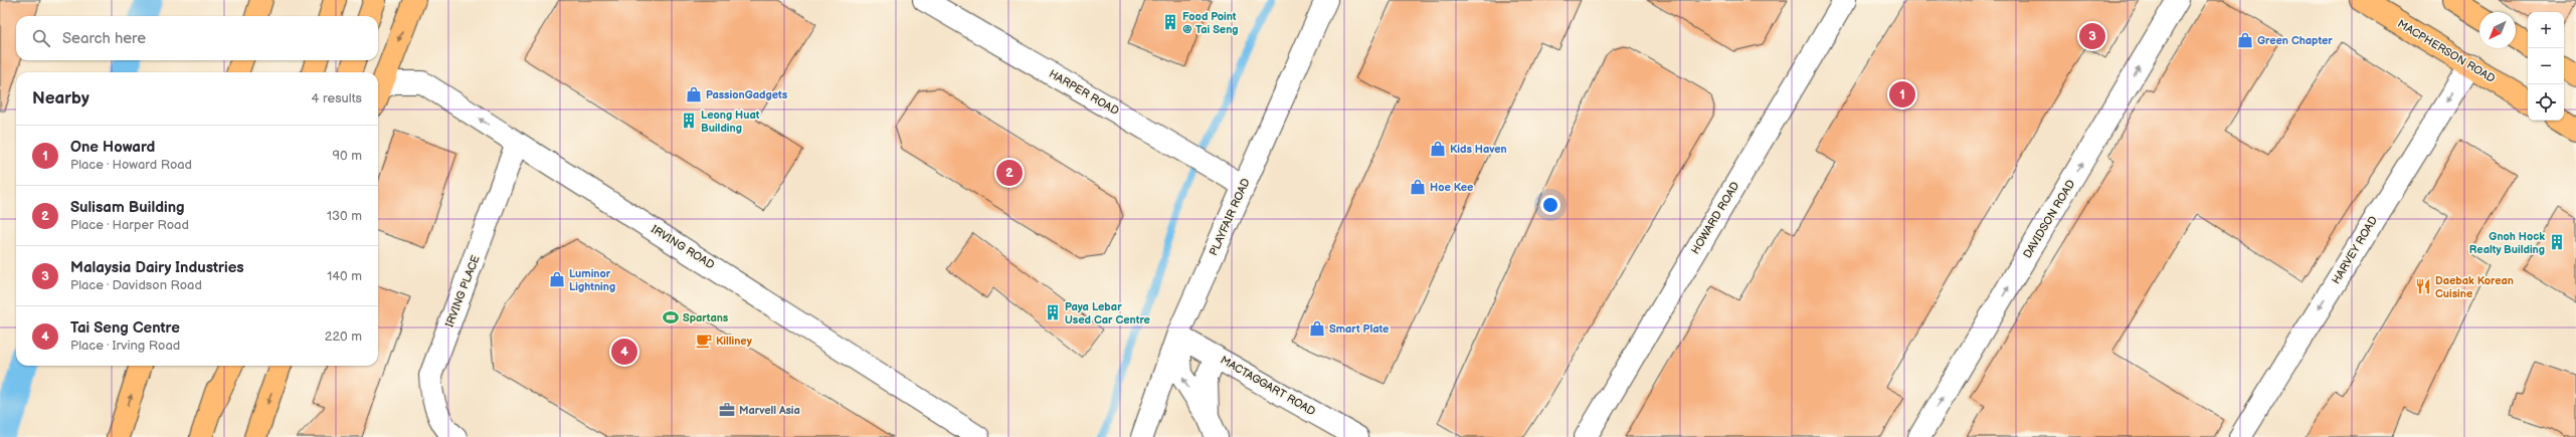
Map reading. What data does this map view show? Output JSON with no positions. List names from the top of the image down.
{
  "streets": {
    "main road": ["MACPHERSON ROAD"],
    "street": [
      "HARPER ROAD",
      "PLAYFAIR ROAD",
      "HOWARD ROAD",
      "DAVIDSON ROAD",
      "IRVING ROAD",
      "HARVEY ROAD",
      "IRVING PLACE",
      "MACTAGGART ROAD"
    ]
  },
  "crossings": [
    ["MACPHERSON ROAD", "HARVEY ROAD"],
    ["HARPER ROAD", "PLAYFAIR ROAD"],
    ["PLAYFAIR ROAD", "MACTAGGART ROAD"],
    ["IRVING ROAD", "IRVING PLACE"]
  ],
  "one_way": ["DAVIDSON ROAD", "HARVEY ROAD"],
  "places": {
    "building": [
      "Food Point @ Tai Seng",
      "Leong Huat Building",
      "Gnoh Hock Realty Building",
      "Paya Lebar Used Car Centre"
    ],
    "shop": [
      "Green Chapter",
      "PassionGadgets",
      "Kids Haven",
      "Hoe Kee",
      "Luminor Lightning",
      "Smart Plate"
    ],
    "restaurant": ["Daebak Korean Cuisine"],
    "sports": ["Spartans"],
    "cafe": ["Killiney"],
    "office": ["Marvell Asia"]
  },
  "north": "bottom left",
  "page": {
    "map_buttons": ["+", "−"],
    "search": "Search here",
    "pins": [
      "3",
      "1",
      "2",
      "4"
    ],
    "heading": ["Nearby", "4 results"],
    "list": [
      {
        "mark": "1",
        "name": "One Howard",
        "note": "Place · Howard Road",
        "value": "90 m"
      },
      {
        "mark": "2",
        "name": "Sulisam Building",
        "note": "Place · Harper Road",
        "value": "130 m"
      },
      {
        "mark": "3",
        "name": "Malaysia Dairy Industries",
        "note": "Place · Davidson Road",
        "value": "140 m"
      },
      {
        "mark": "4",
        "name": "Tai Seng Centre",
        "note": "Place · Irving Road",
        "value": "220 m"
      }
    ]
  }
}
